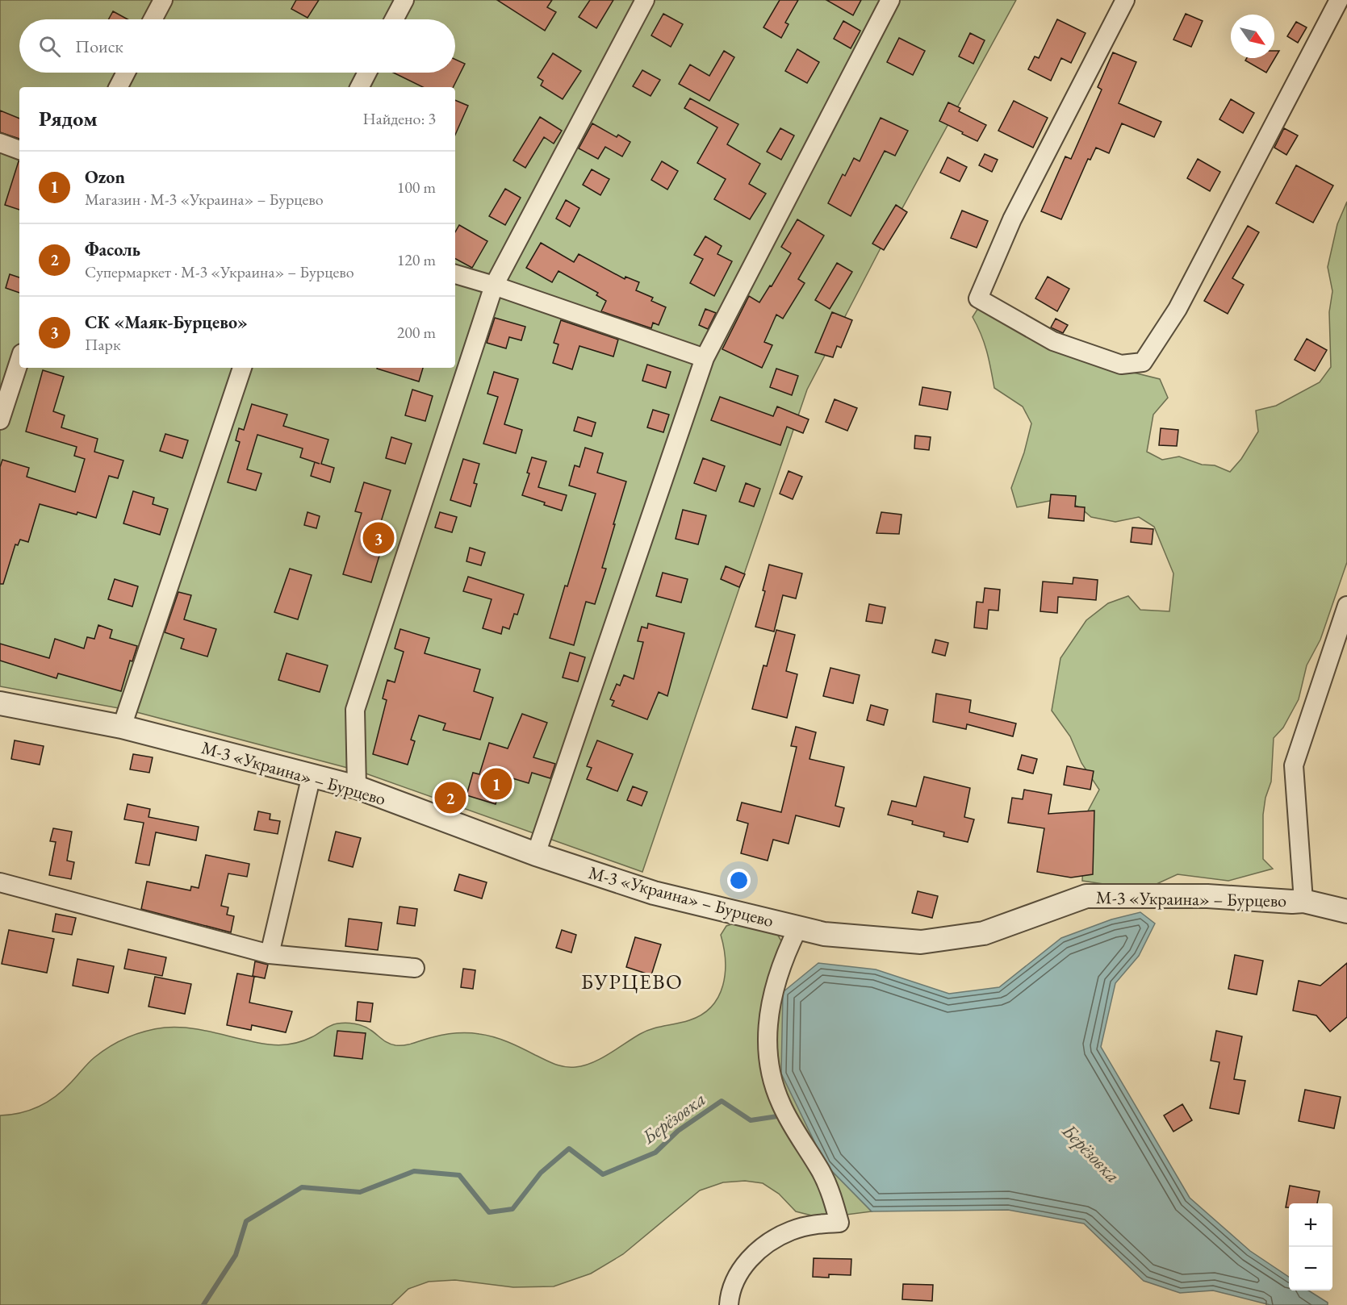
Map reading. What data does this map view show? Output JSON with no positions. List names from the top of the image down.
{
  "streets": {
    "street": ["М-3 «Украина» – Бурцево"]
  },
  "districts": ["БУРЦЕВО"],
  "water": ["Берёзовка"],
  "north": "bottom right",
  "page": {
    "search": "Поиск",
    "heading": ["Рядом", "Найдено: 3"],
    "list": [
      {
        "mark": "1",
        "name": "Ozon",
        "note": "Магазин · М-3 «Украина» – Бурцево",
        "value": "100 m"
      },
      {
        "mark": "2",
        "name": "Фасоль",
        "note": "Супермаркет · М-3 «Украина» – Бурцево",
        "value": "120 m"
      },
      {
        "mark": "3",
        "name": "СК «Маяк-Бурцево»",
        "note": "Парк",
        "value": "200 m"
      }
    ],
    "pins": ["3", "1", "2"],
    "map_buttons": ["+", "−"]
  }
}
